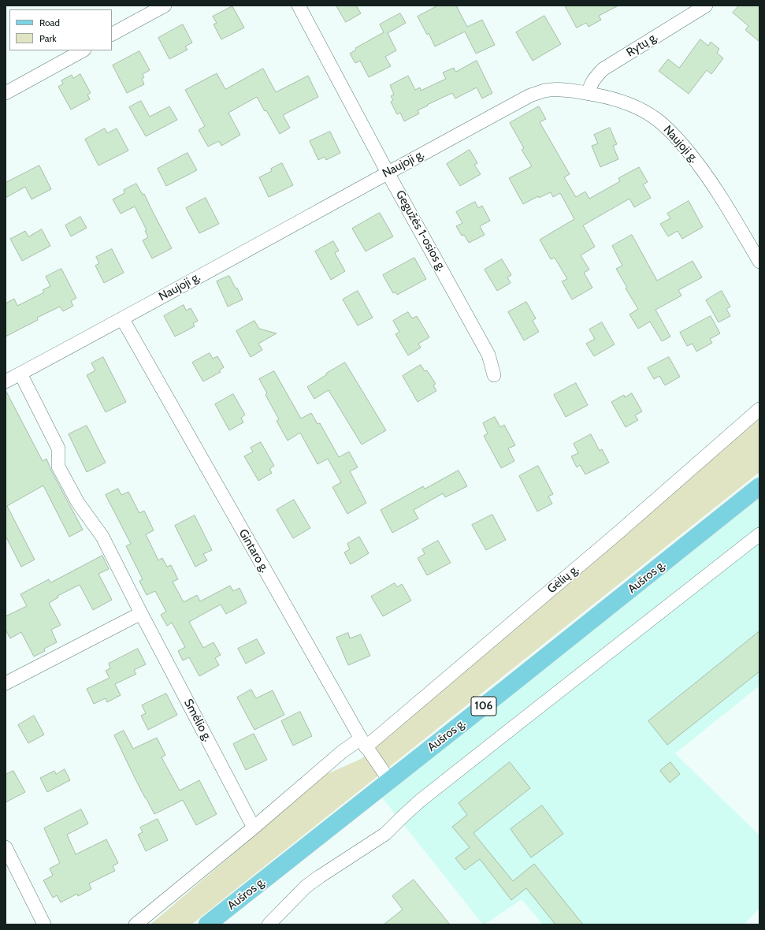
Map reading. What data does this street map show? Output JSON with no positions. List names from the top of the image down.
{
  "streets": {
    "main road": ["Aušros g.", "106"],
    "street": [
      "Rytų g.",
      "Naujoji g.",
      "Gegužės 1-osios g.",
      "Gintaro g.",
      "Gėlių g.",
      "Smėlio g."
    ]
  },
  "crossings": [
    ["Rytų g.", "Naujoji g."],
    ["Naujoji g.", "Gegužės 1-osios g."],
    ["Naujoji g.", "Gintaro g."],
    ["Naujoji g.", "Smėlio g."],
    ["Gintaro g.", "Aušros g."],
    ["Gintaro g.", "Gėlių g."],
    ["Gėlių g.", "Smėlio g."]
  ],
  "legend": ["Road", "Park"]
}
